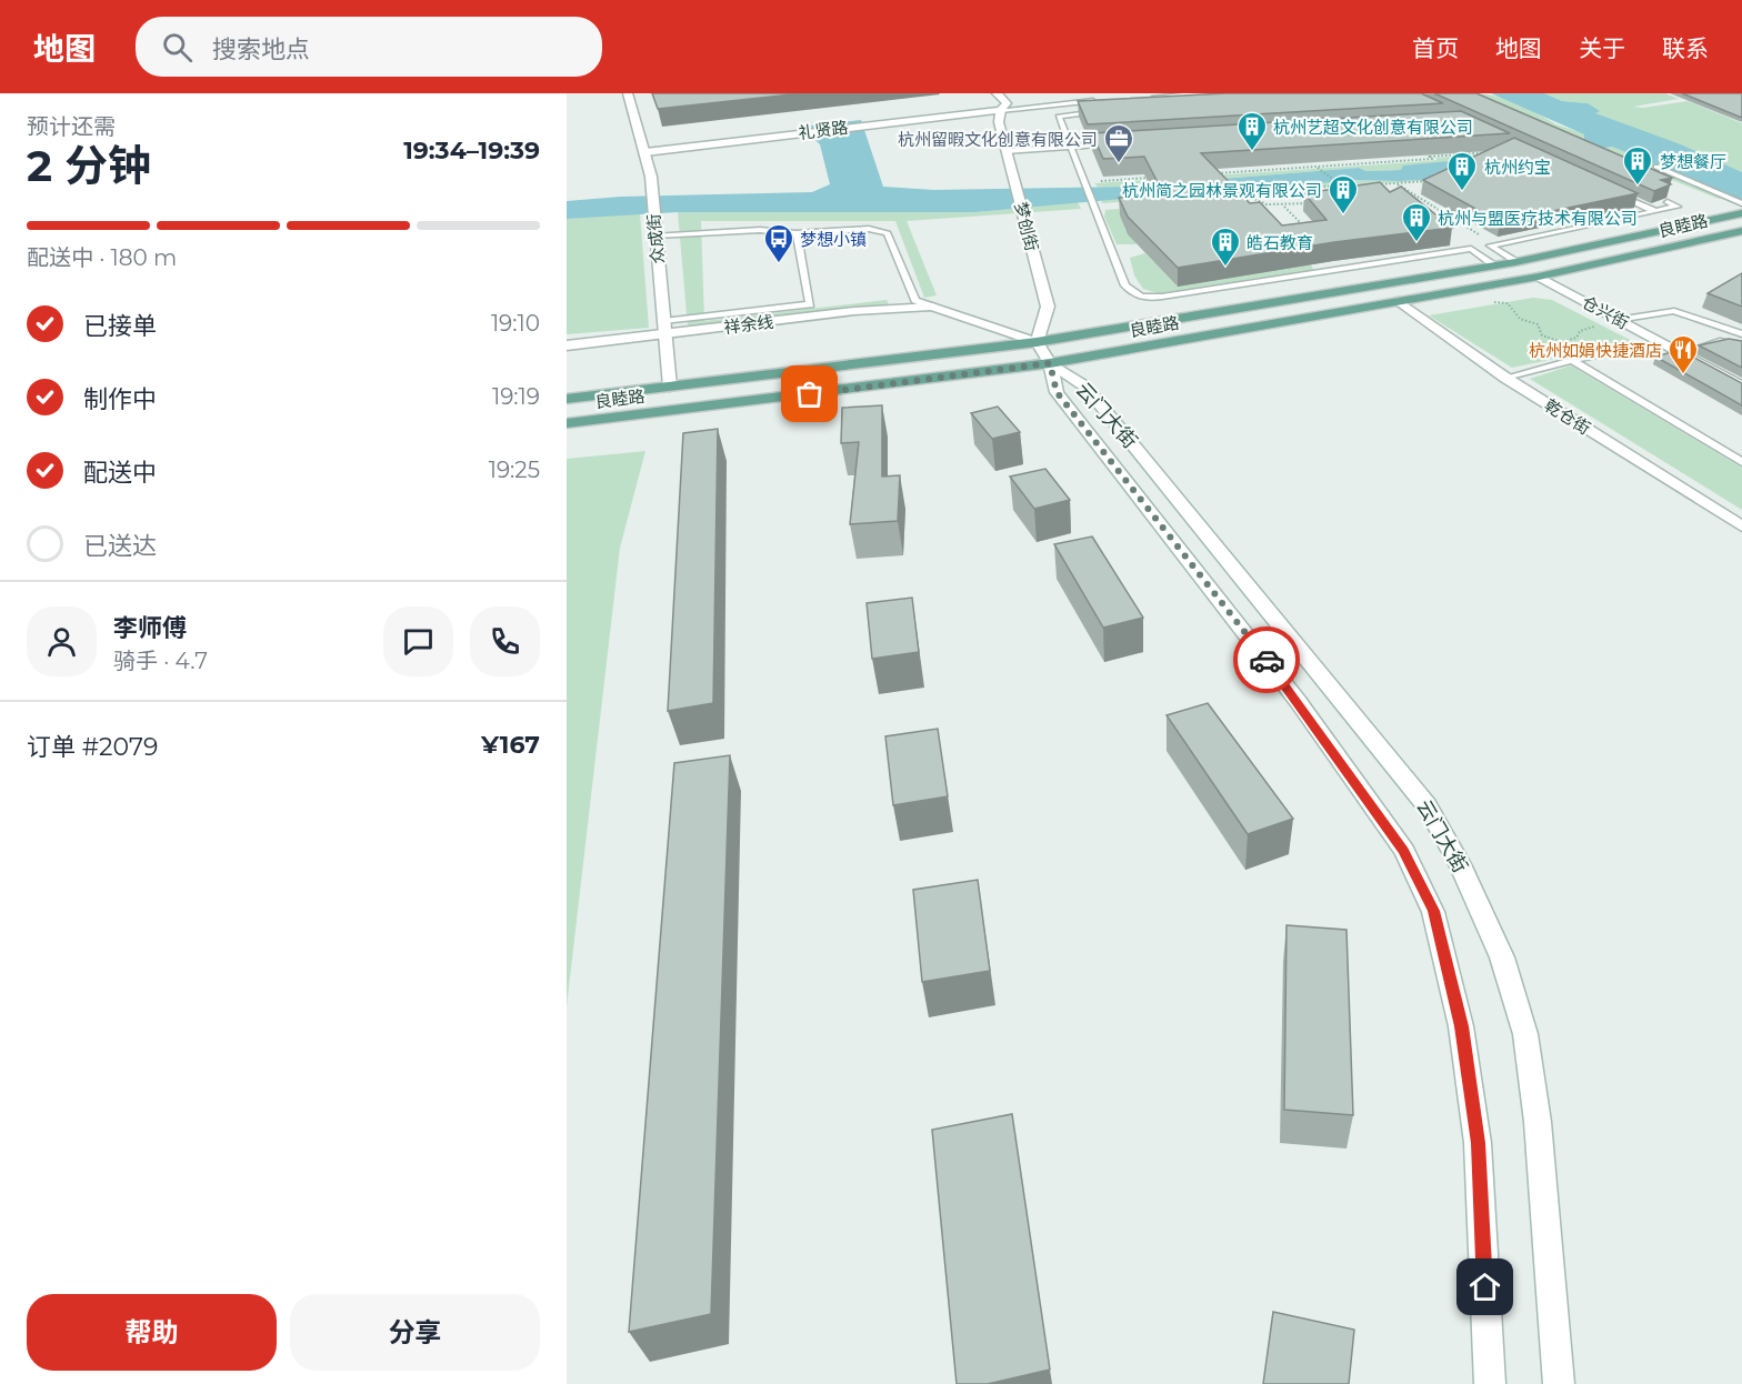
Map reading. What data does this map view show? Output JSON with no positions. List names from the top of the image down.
{
  "streets": {
    "main road": ["良睦路"],
    "street": [
      "礼贤路",
      "梦创街",
      "众成街",
      "仓兴街",
      "祥余线",
      "云门大街",
      "乾仓街"
    ]
  },
  "crossings": [
    ["礼贤路", "梦创街"],
    ["礼贤路", "众成街"],
    ["良睦路", "梦创街"],
    ["良睦路", "众成街"],
    ["良睦路", "仓兴街"],
    ["良睦路", "云门大街"],
    ["良睦路", "乾仓街"],
    ["众成街", "祥余线"]
  ],
  "places": {
    "building": [
      "杭州艺超文化创意有限公司",
      "梦想餐厅",
      "杭州约宝",
      "杭州简之园林景观有限公司",
      "杭州与盟医疗技术有限公司",
      "皓石教育"
    ],
    "office": ["杭州留暇文化创意有限公司"],
    "bus stop": ["梦想小镇"],
    "restaurant": ["杭州如娟快捷酒店"]
  },
  "page": {
    "header": "地图",
    "search": "搜索地点",
    "nav": [
      "首页",
      "地图",
      "关于",
      "联系"
    ],
    "heading": ["2 分钟", "预计还需", "19:34–19:39"],
    "panel": [
      "李师傅",
      "骑手 · 4.7",
      "订单 #2079",
      "¥167"
    ],
    "bar": "配送中 · 180 m",
    "list": [
      ["已接单", "19:10"],
      ["制作中", "19:19"],
      ["配送中", "19:25"],
      "已送达"
    ],
    "buttons": ["帮助", "分享"]
  }
}
